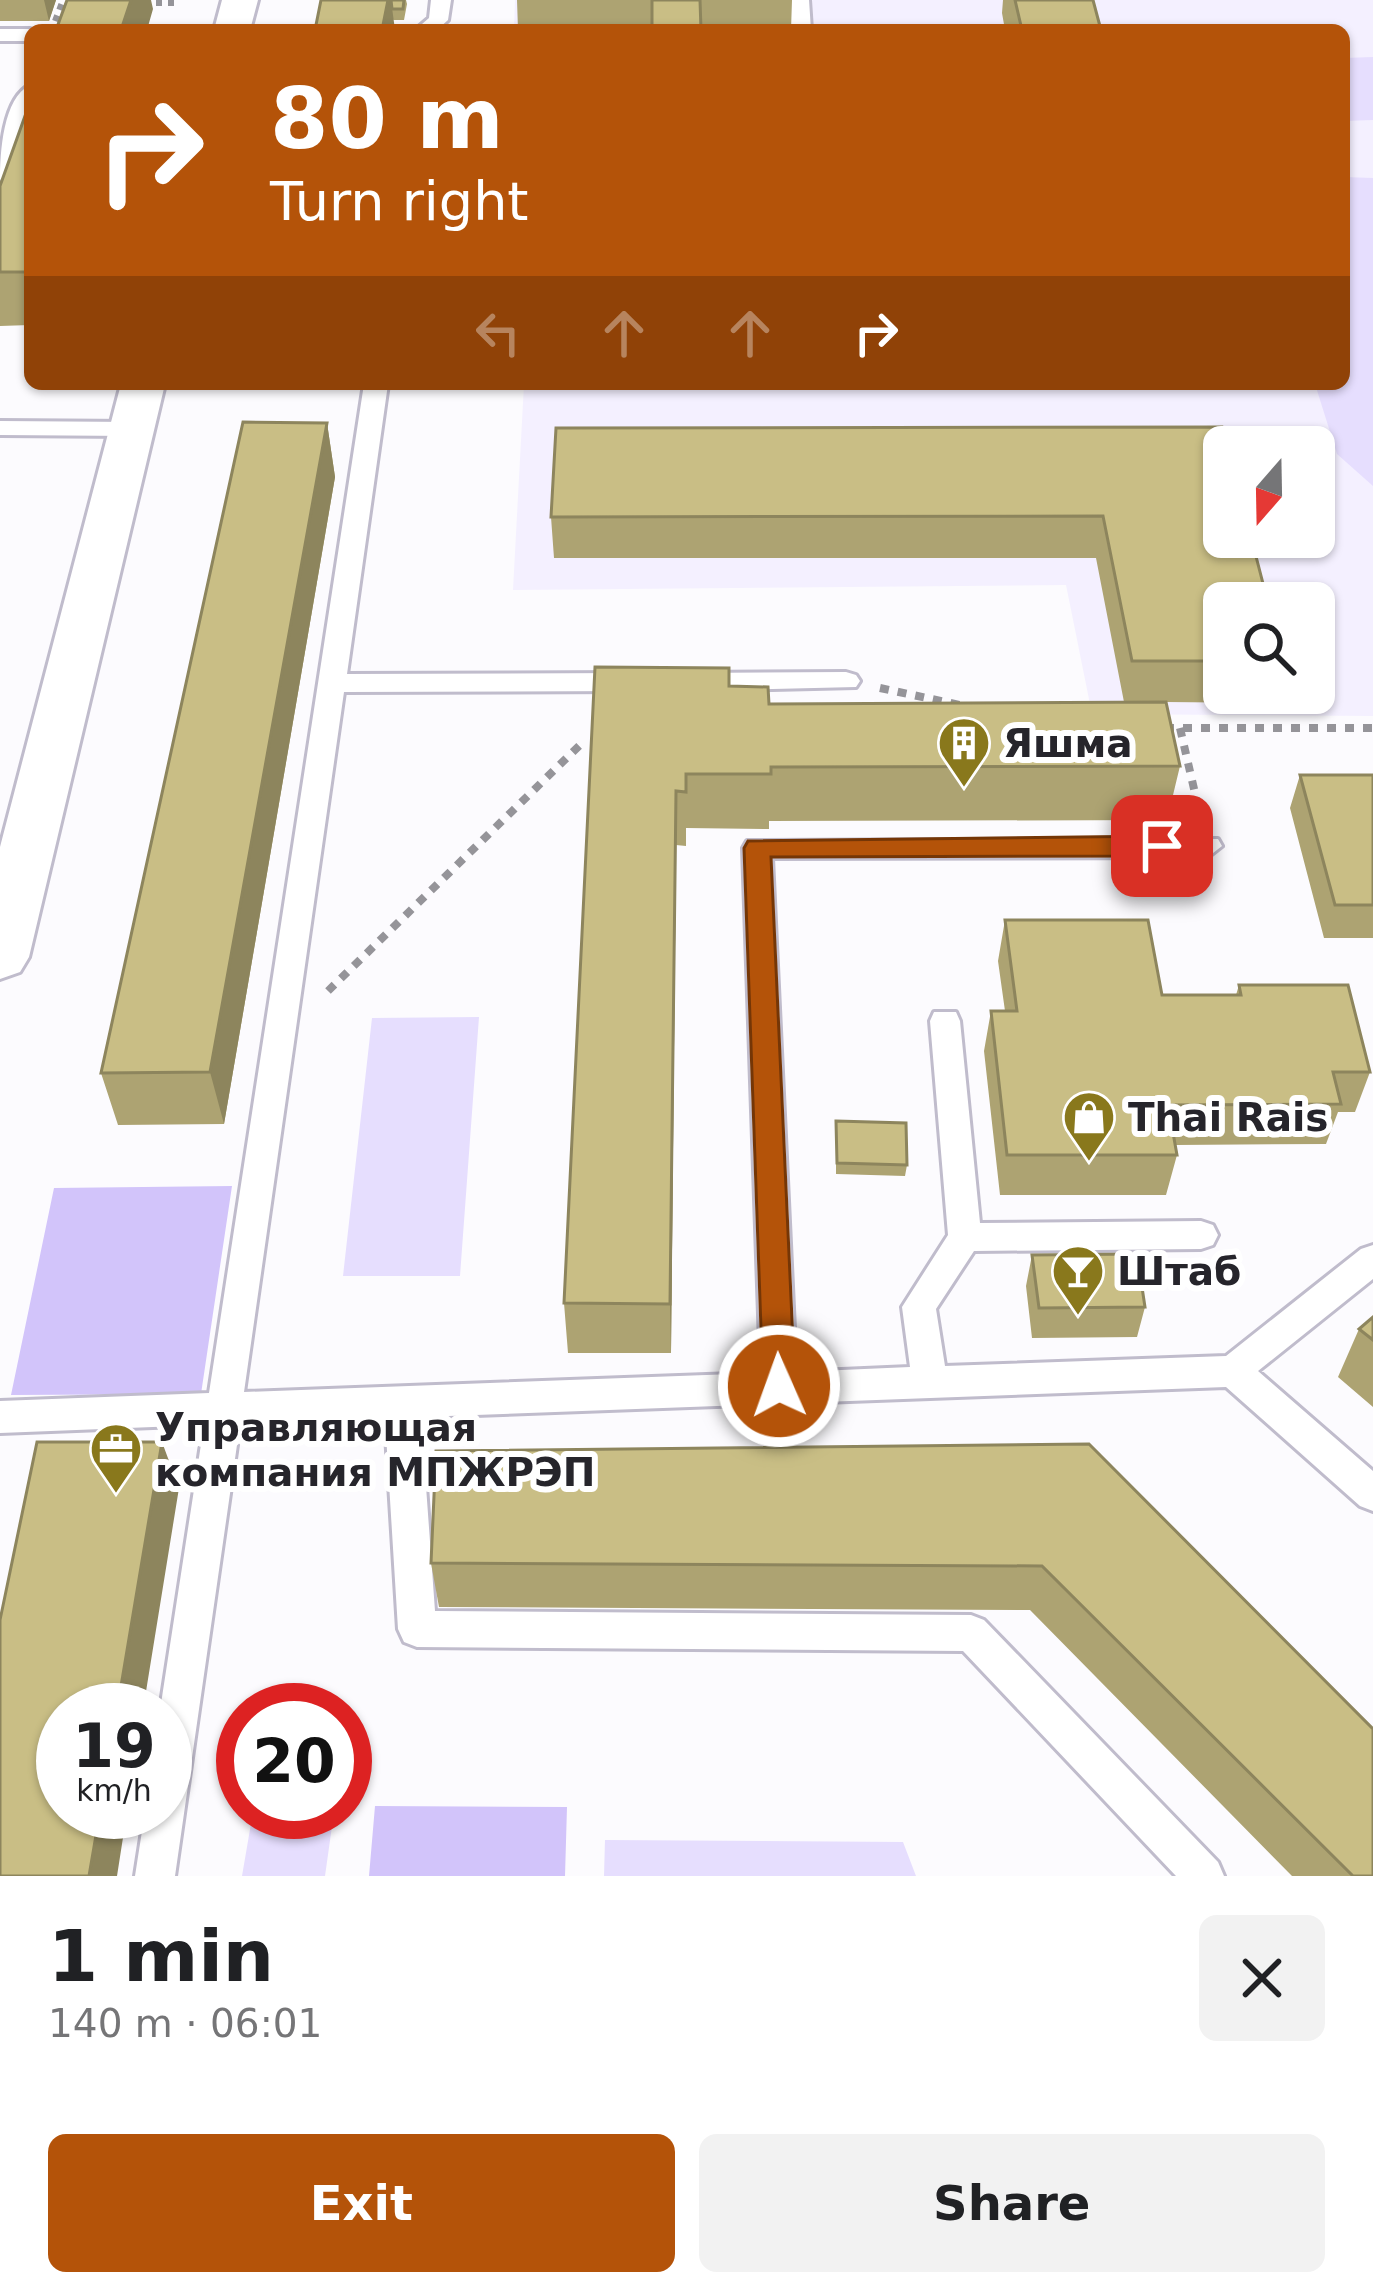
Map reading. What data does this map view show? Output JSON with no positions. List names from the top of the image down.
{
  "places": {
    "building": ["Яшма"],
    "shop": ["Thai Rais"],
    "bar": ["Штаб"],
    "office": ["Управляющая компания МПЖРЭП"]
  },
  "north": "bottom",
  "page": {
    "turn": ["80 m", "Turn right"],
    "speed": "19 km/h",
    "limit": "20",
    "heading": ["1 min", "140 m · 06:01"],
    "buttons": ["Exit", "Share"]
  }
}
